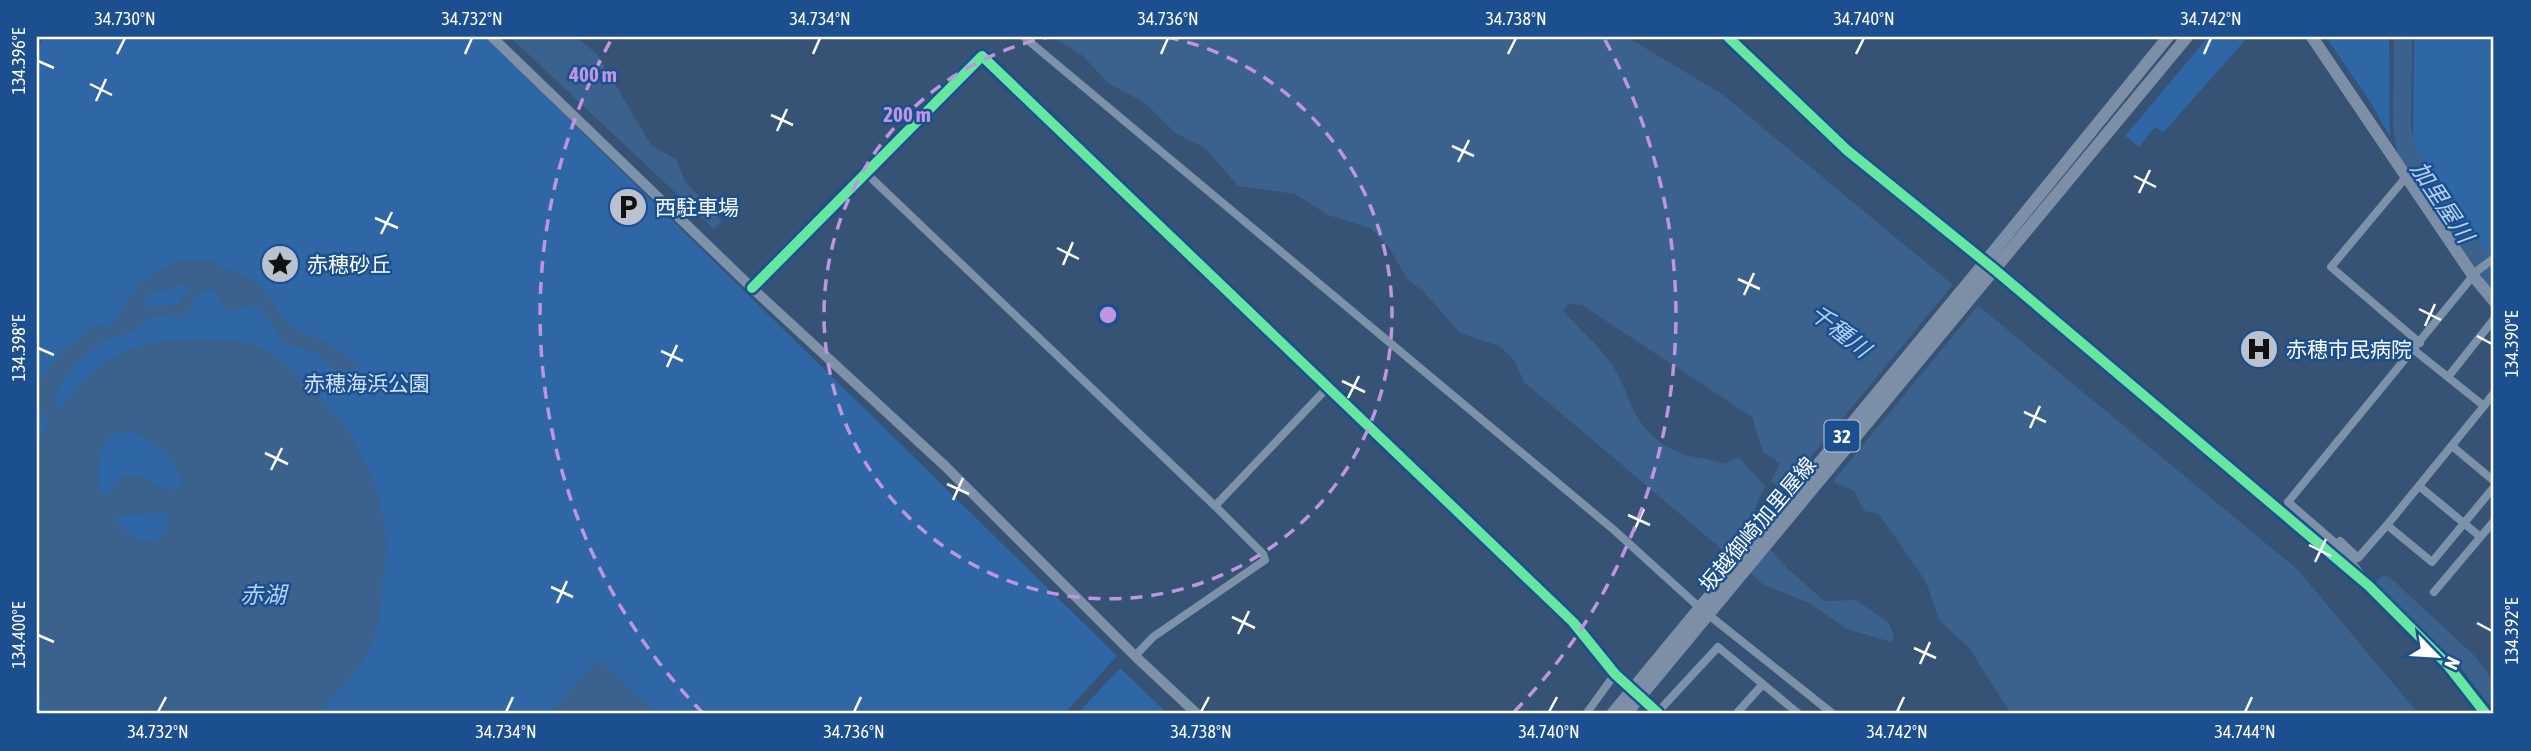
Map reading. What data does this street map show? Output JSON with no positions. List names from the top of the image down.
{
  "streets": {
    "main road": ["32", "坂越御崎加里屋線"]
  },
  "water": ["加里屋川", "千種川", "赤湖"],
  "parks": ["赤穂海浜公園"],
  "places": {
    "parking": ["西駐車場"],
    "place": ["赤穂砂丘"],
    "hospital": ["赤穂市民病院"]
  },
  "north": "bottom right",
  "coordinates": [
    "34.730°N",
    "34.732°N",
    "34.734°N",
    "34.736°N",
    "34.738°N",
    "34.740°N",
    "34.742°N",
    "134.396°E",
    "134.390°E",
    "134.398°E",
    "134.392°E",
    "134.400°E",
    "34.744°N"
  ],
  "rings": ["400 m", "200 m"]
}
